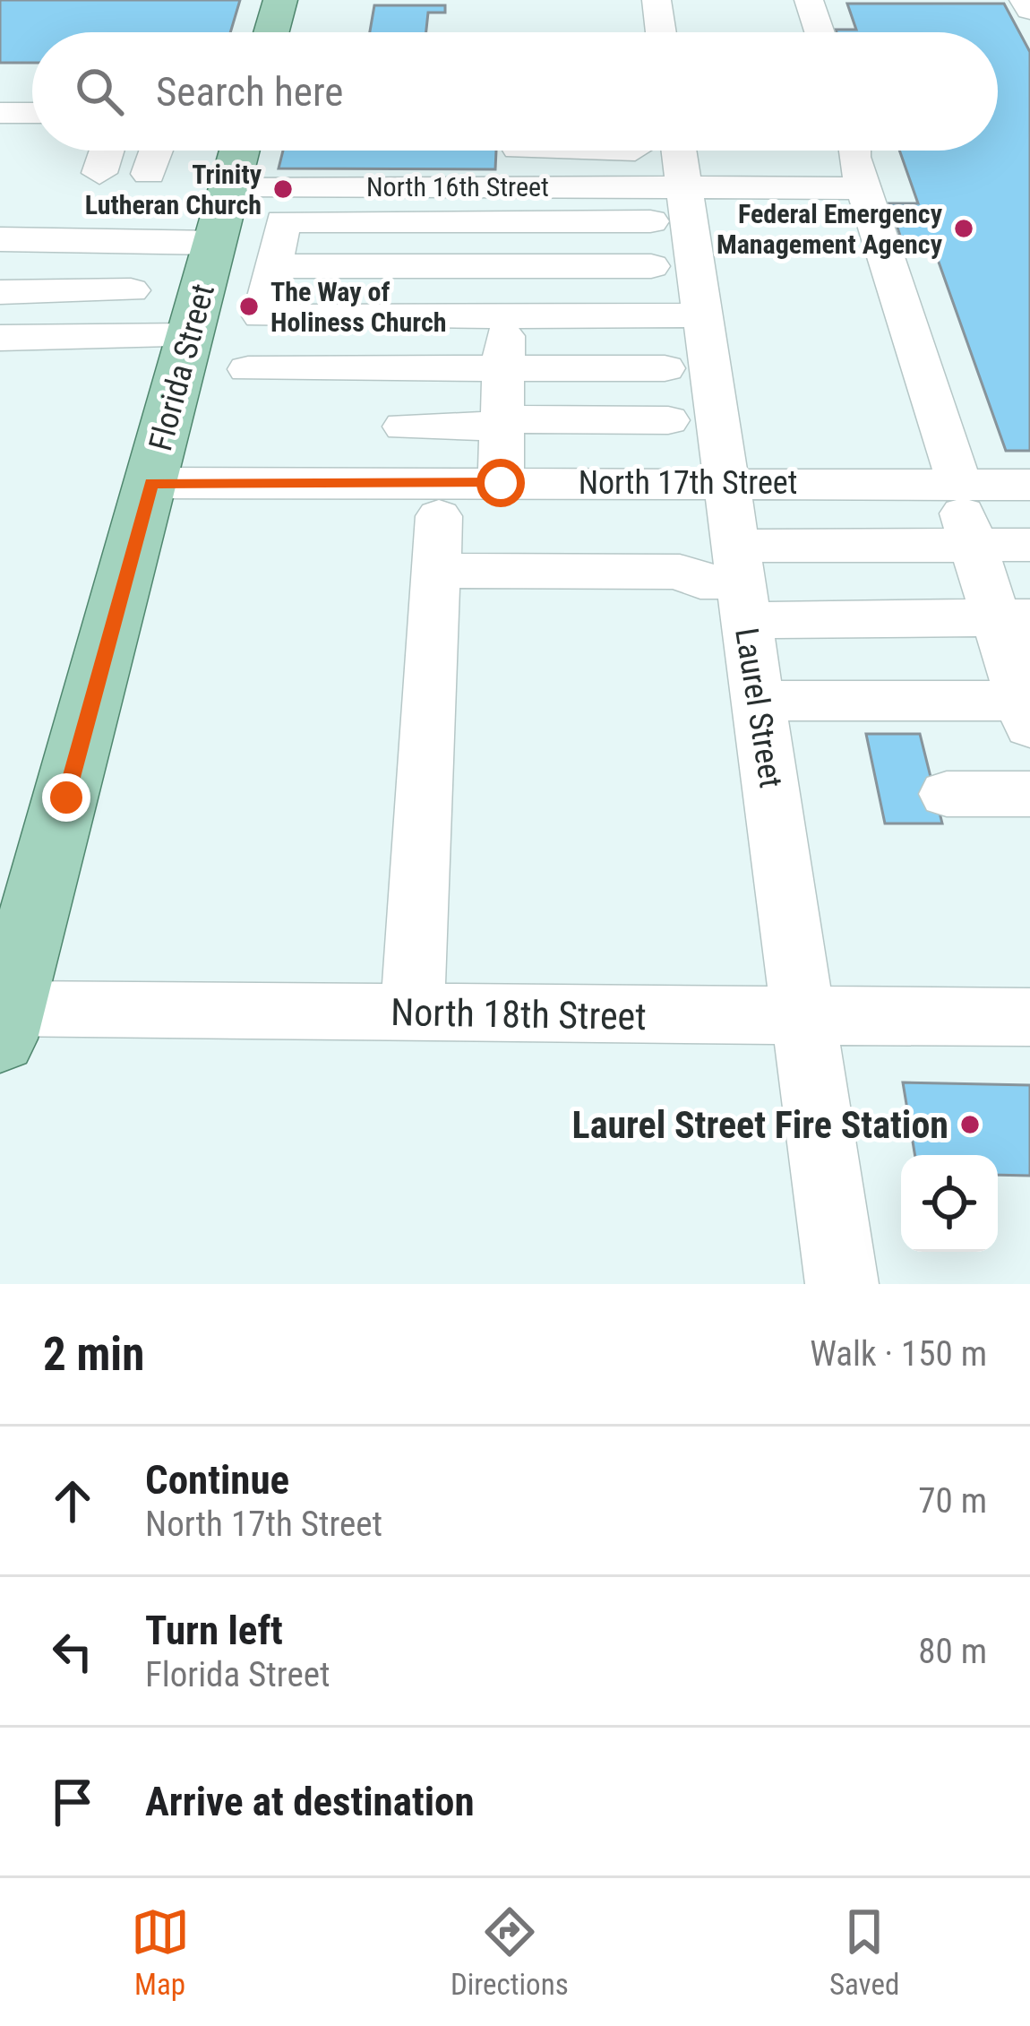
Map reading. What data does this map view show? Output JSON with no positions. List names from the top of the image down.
{
  "streets": {
    "main road": ["Florida Street"],
    "street": [
      "North 16th Street",
      "North 17th Street",
      "Laurel Street",
      "North 18th Street"
    ]
  },
  "crossings": [
    ["North 16th Street", "Florida Street"],
    ["Florida Street", "North 17th Street"],
    ["Florida Street", "North 18th Street"],
    ["North 17th Street", "Laurel Street"],
    ["Laurel Street", "North 18th Street"]
  ],
  "places": [
    "Trinity Lutheran Church",
    "Federal Emergency Management Agency",
    "The Way of Holiness Church",
    "Laurel Street Fire Station"
  ],
  "page": {
    "search": "Search here",
    "heading": ["2 min", "Walk · 150 m"],
    "list": [
      ["Continue", "North 17th Street", "70 m"],
      ["Turn left", "Florida Street", "80 m"],
      "Arrive at destination"
    ],
    "nav": ["Map", "Directions", "Saved"]
  }
}
